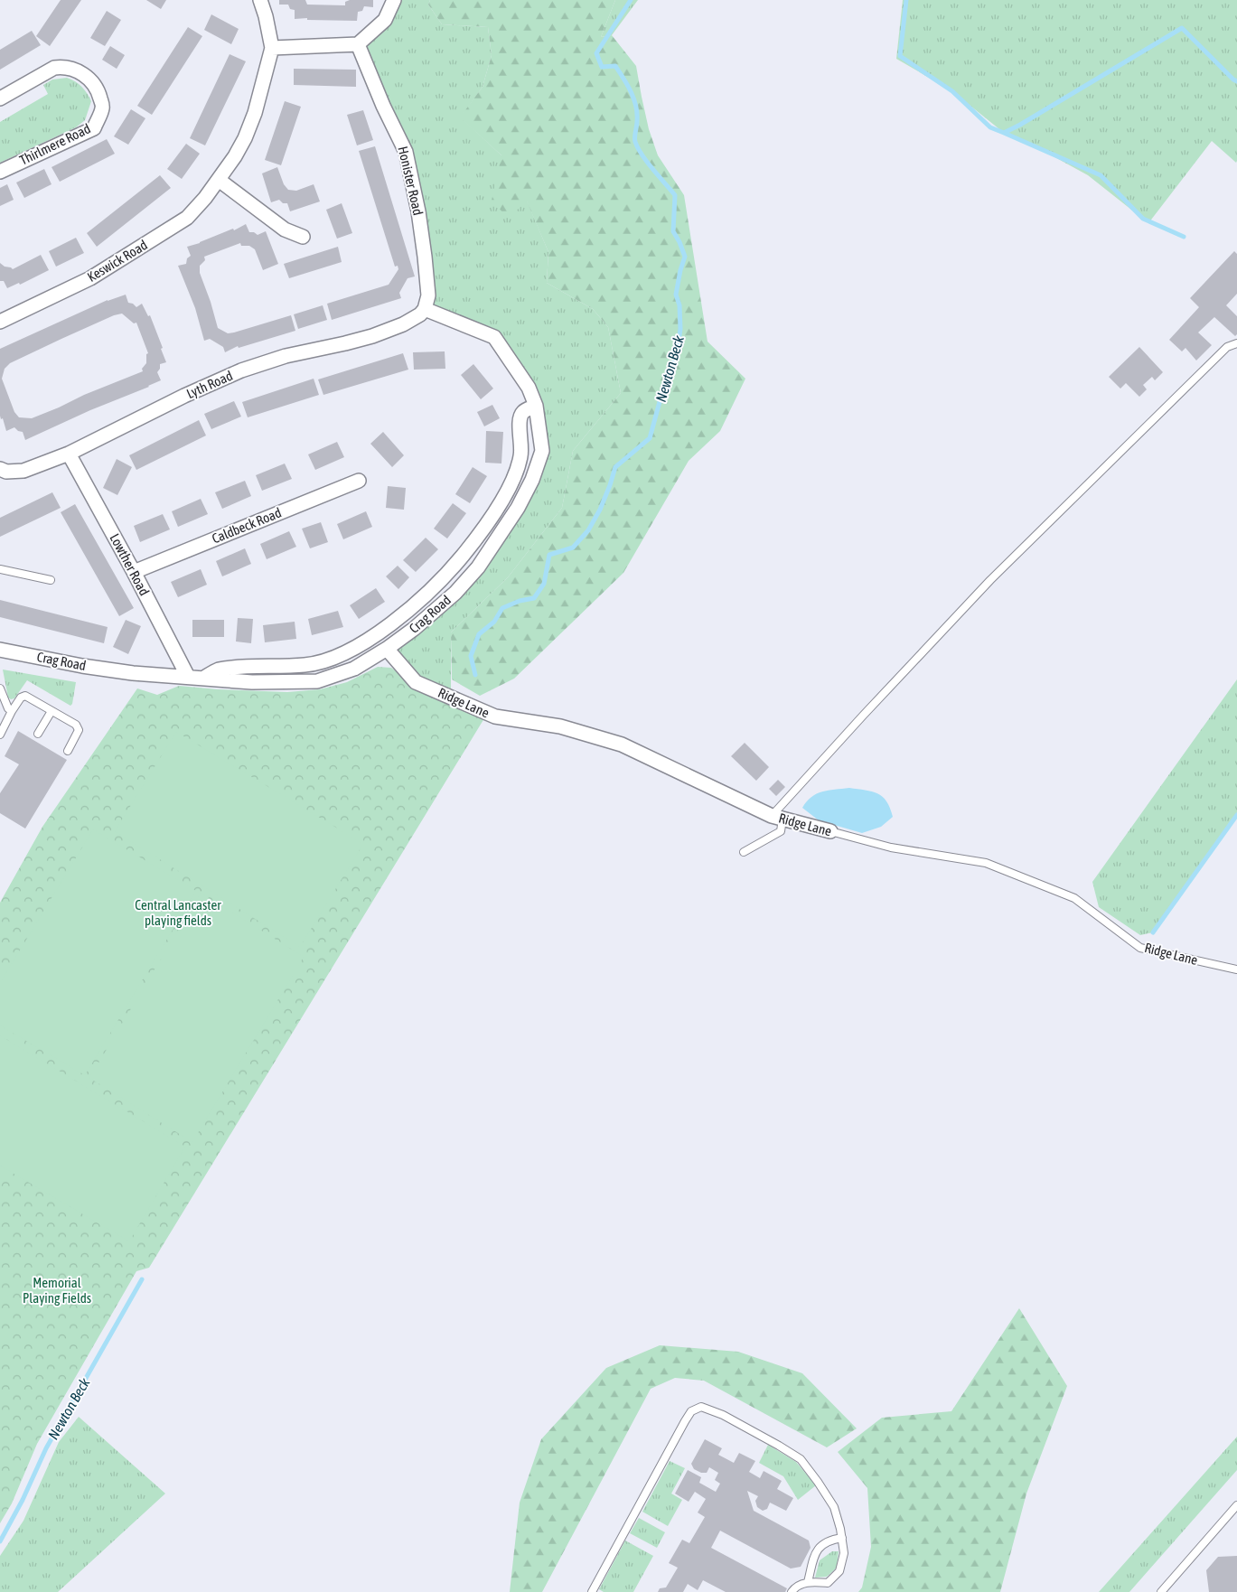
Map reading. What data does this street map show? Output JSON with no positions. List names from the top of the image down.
{
  "streets": {
    "street": [
      "Thirlmere Road",
      "Honister Road",
      "Keswick Road",
      "Lyth Road",
      "Caldbeck Road",
      "Lowther Road",
      "Crag Road",
      "Ridge Lane"
    ]
  },
  "crossings": [
    ["Honister Road", "Lyth Road"],
    ["Honister Road", "Crag Road"],
    ["Lyth Road", "Lowther Road"],
    ["Lyth Road", "Crag Road"],
    ["Caldbeck Road", "Lowther Road"],
    ["Lowther Road", "Crag Road"],
    ["Crag Road", "Ridge Lane"]
  ],
  "water": ["Newton Beck"],
  "parks": ["Central Lancaster playing fields", "Memorial Playing Fields"]
}
